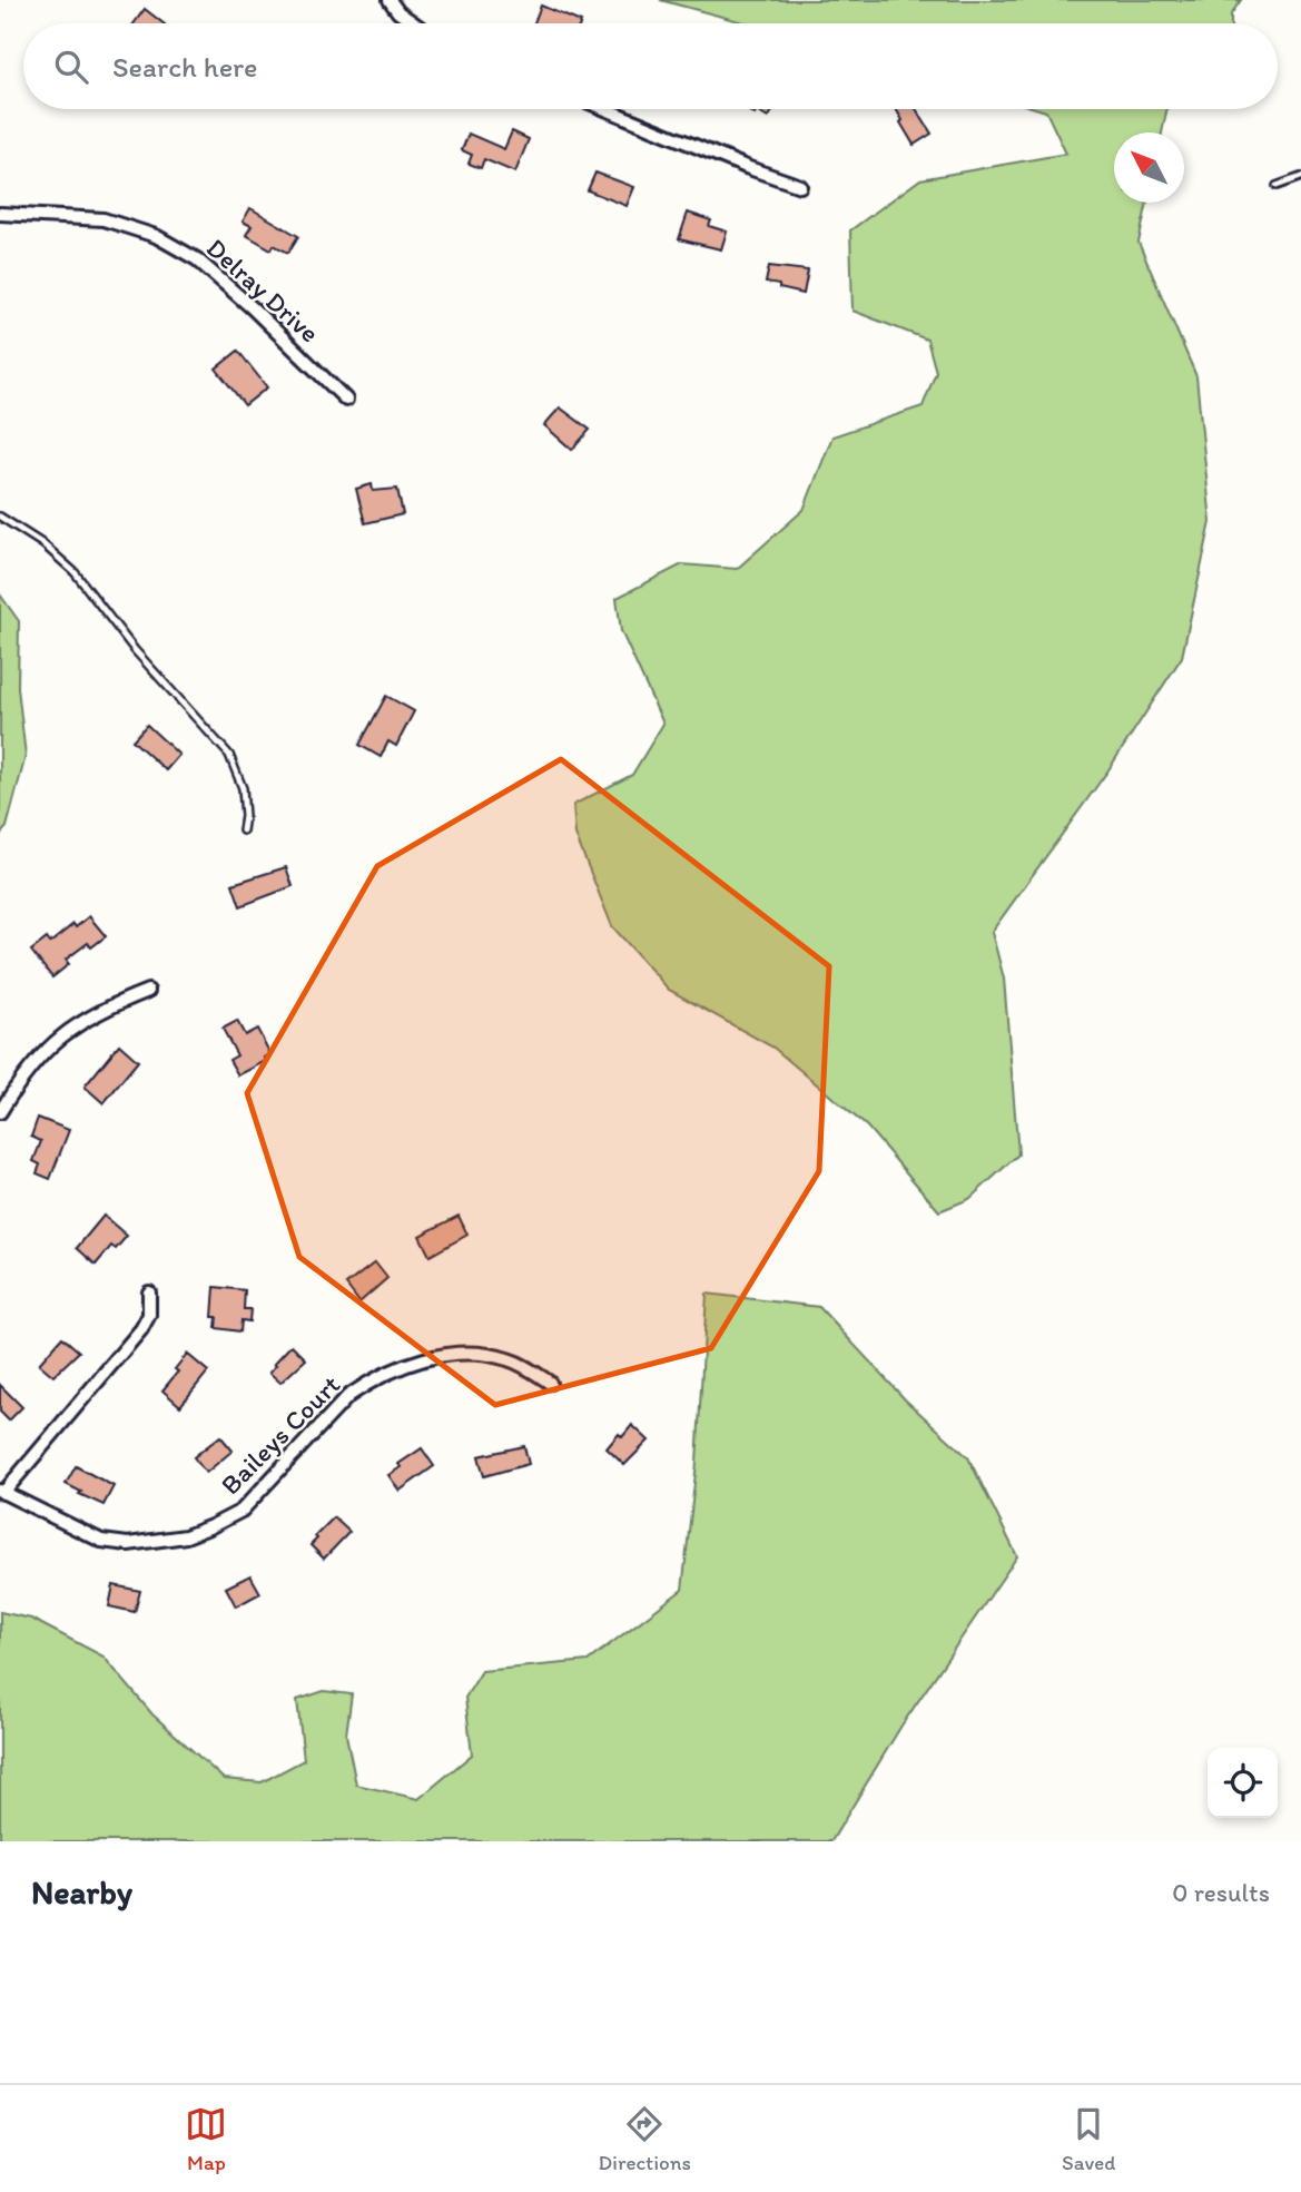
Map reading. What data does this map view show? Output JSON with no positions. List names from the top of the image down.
{
  "streets": {
    "street": ["Delray Drive", "Baileys Court"]
  },
  "north": "top left",
  "page": {
    "search": "Search here",
    "heading": ["Nearby", "0 results"],
    "nav": ["Map", "Directions", "Saved"]
  }
}
